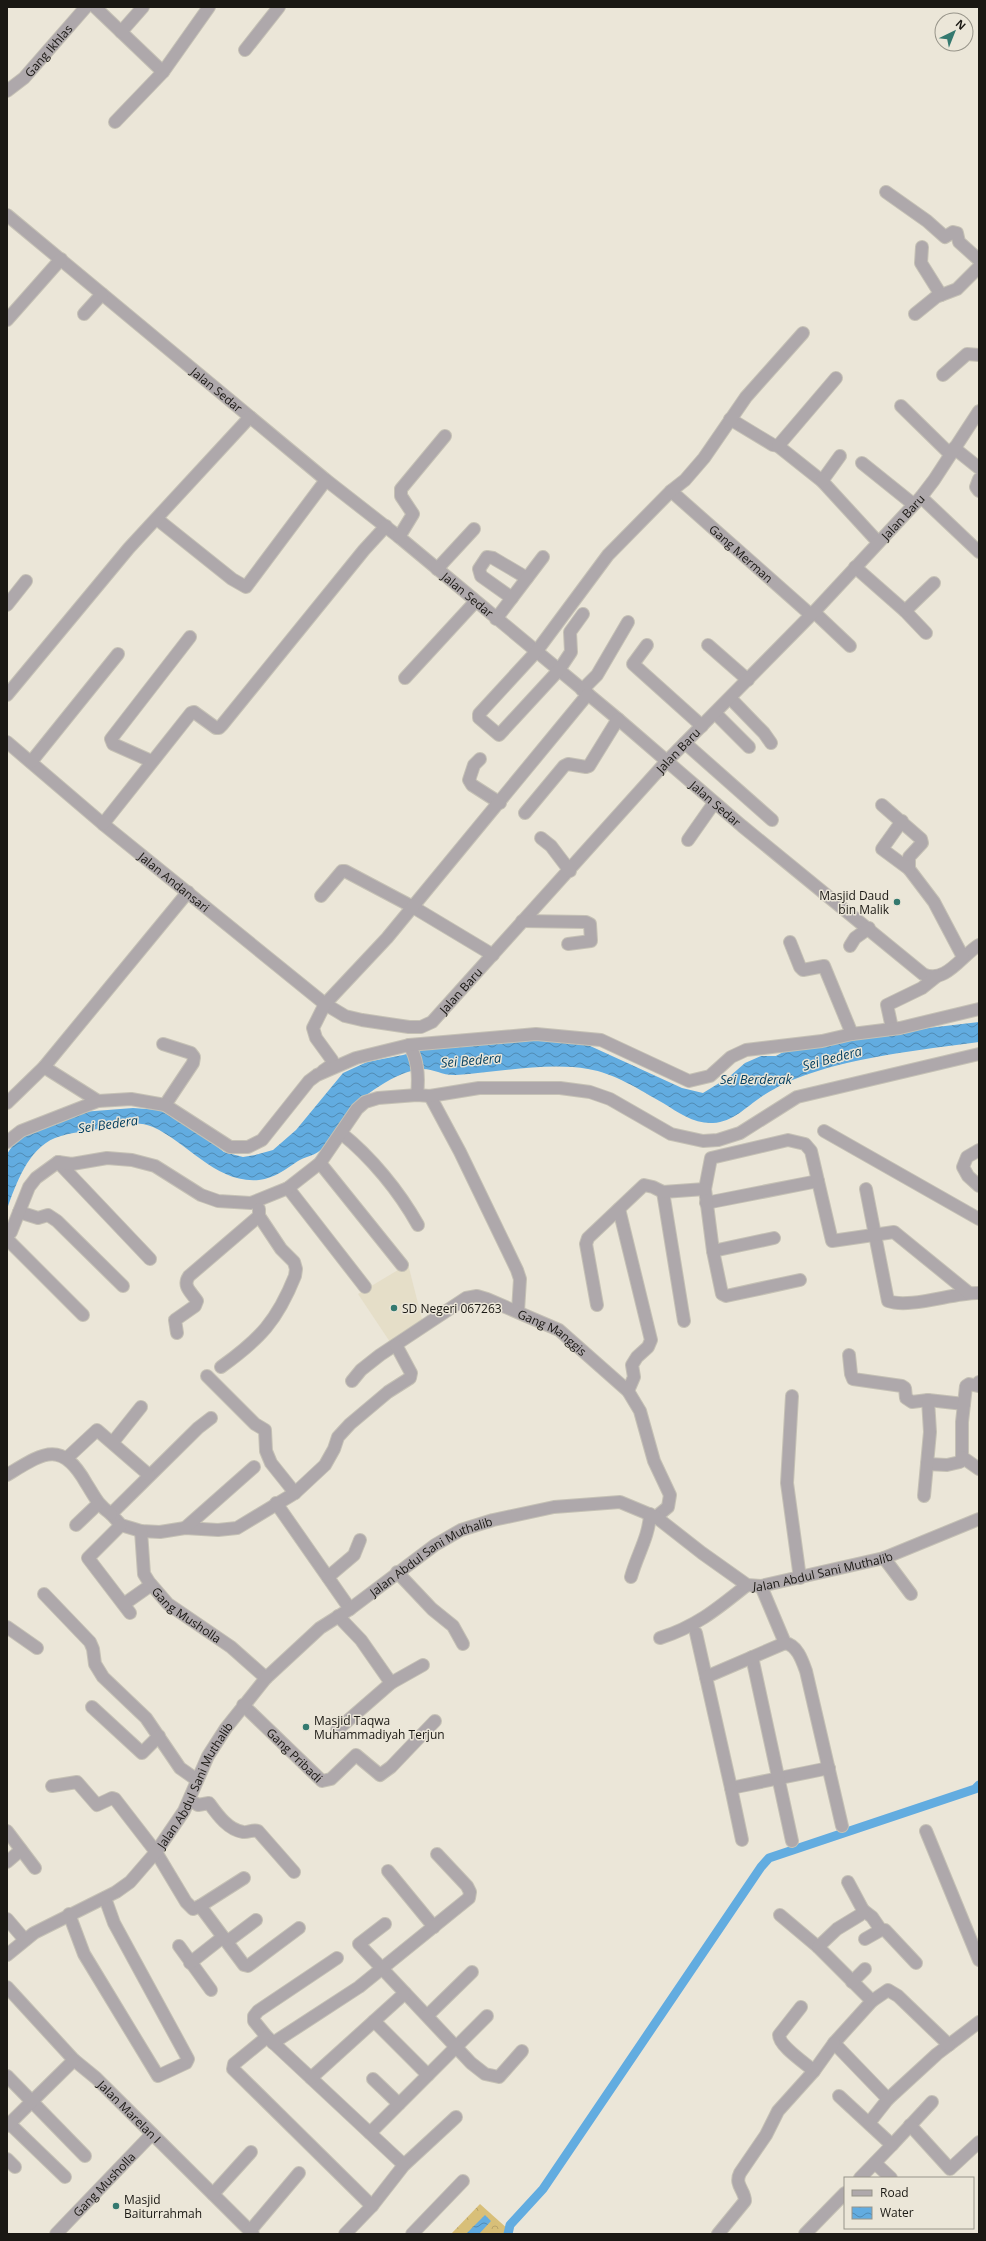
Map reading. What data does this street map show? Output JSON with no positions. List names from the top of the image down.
{
  "streets": {
    "street": [
      "Gang Ikhlas",
      "Jalan Sedar",
      "Jalan Baru",
      "Gang Merman",
      "Jalan Andansari",
      "Gang Manggis",
      "Jalan Abdul Sani Muthalib",
      "Gang Musholla",
      "Gang Pribadi",
      "Jalan Marelan I"
    ]
  },
  "crossings": [
    ["Jalan Sedar", "Jalan Baru"],
    ["Jalan Baru", "Gang Merman"],
    ["Jalan Baru", "Jalan Andansari"],
    ["Gang Manggis", "Jalan Abdul Sani Muthalib"],
    ["Jalan Abdul Sani Muthalib", "Gang Musholla"],
    ["Jalan Abdul Sani Muthalib", "Gang Pribadi"],
    ["Gang Musholla", "Jalan Marelan I"]
  ],
  "water": ["Sei Bedera", "Sei Berderak"],
  "places": [
    "Masjid Daud bin Malik",
    "SD Negeri 067263",
    "Masjid Taqwa Muhammadiyah Terjun",
    "Masjid Baiturrahmah"
  ],
  "legend": ["Road", "Water"],
  "north": "top right"
}
